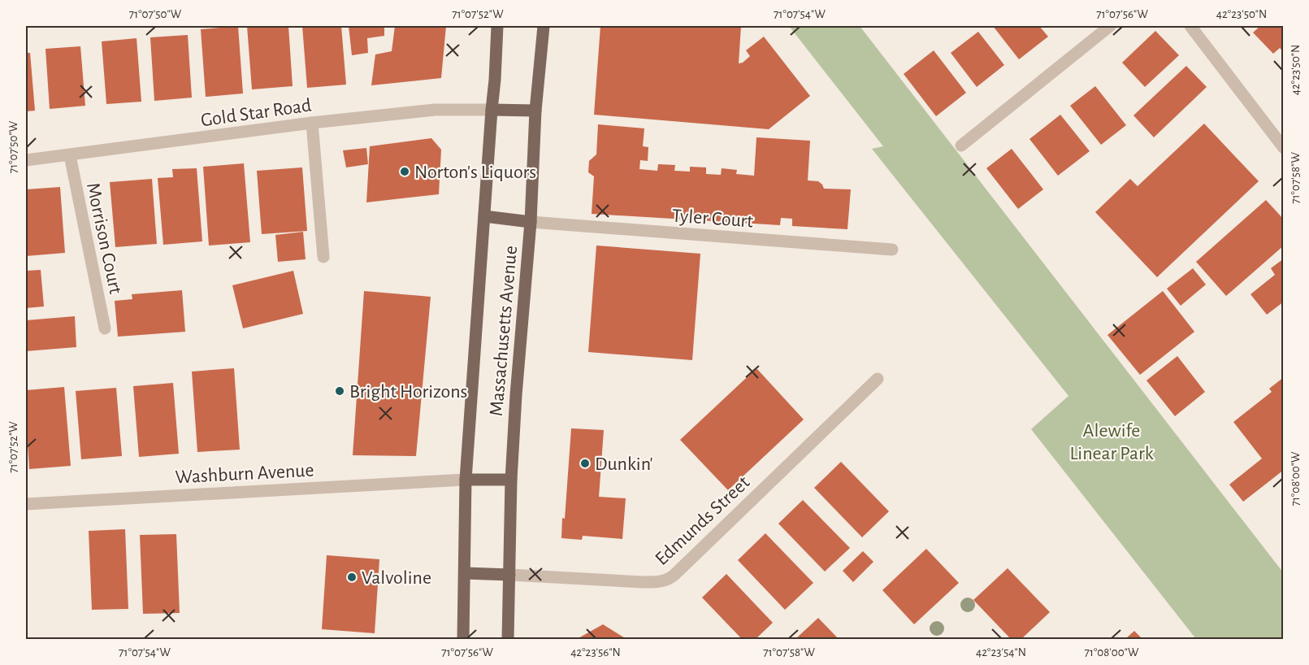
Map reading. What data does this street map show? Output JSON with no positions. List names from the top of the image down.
{
  "streets": {
    "main road": ["Massachusetts Avenue"],
    "street": [
      "Gold Star Road",
      "Tyler Court",
      "Morrison Court",
      "Washburn Avenue",
      "Edmunds Street"
    ]
  },
  "crossings": [
    ["Gold Star Road", "Morrison Court"],
    ["Gold Star Road", "Massachusetts Avenue"],
    ["Tyler Court", "Massachusetts Avenue"],
    ["Massachusetts Avenue", "Washburn Avenue"],
    ["Massachusetts Avenue", "Edmunds Street"]
  ],
  "parks": ["Alewife Linear Park"],
  "places": [
    "Norton's Liquors",
    "Bright Horizons",
    "Dunkin'",
    "Valvoline"
  ],
  "coordinates": [
    "71°07'50\"W",
    "71°07'52\"W",
    "71°07'54\"W",
    "71°07'56\"W",
    "42°23'50\"N",
    "71°07'58\"W",
    "71°08'00\"W",
    "42°23'56\"N",
    "42°23'54\"N"
  ]
}
